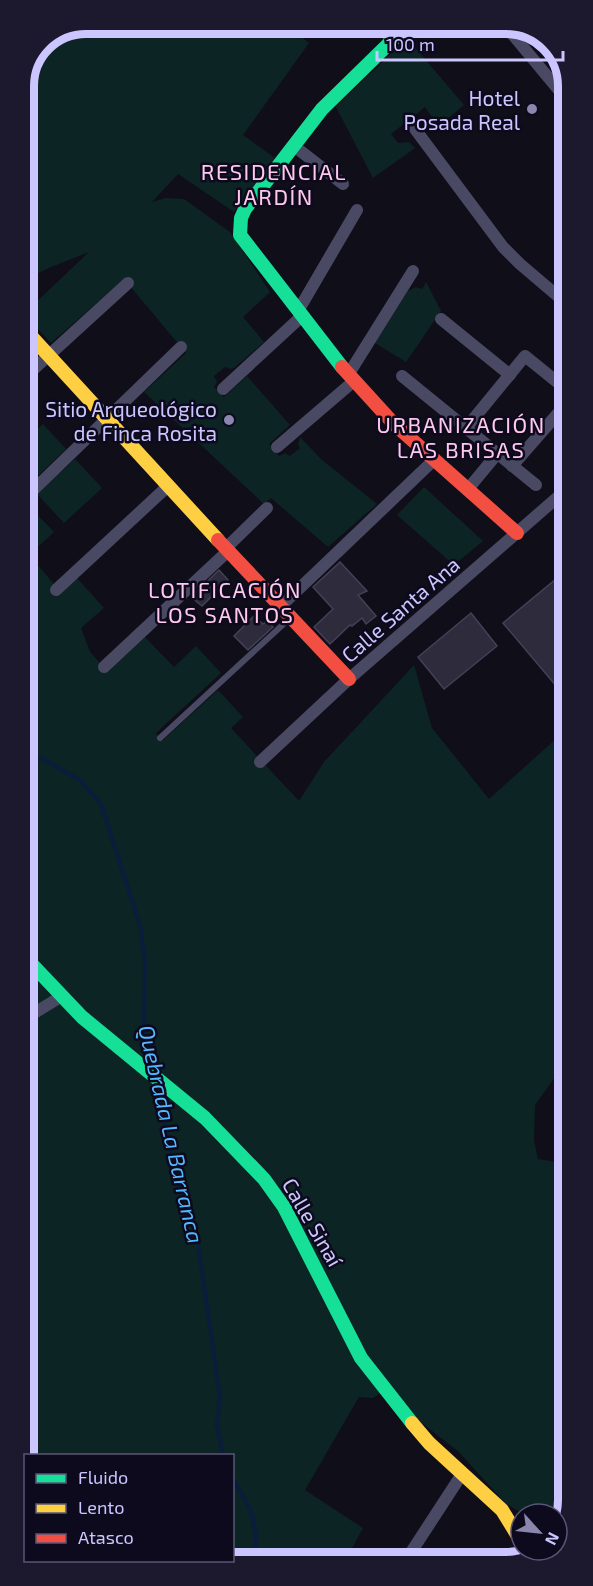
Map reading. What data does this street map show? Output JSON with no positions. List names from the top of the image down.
{
  "streets": {
    "street": ["Calle Santa Ana", "Calle Sinaí"]
  },
  "districts": ["RESIDENCIAL JARDÍN", "URBANIZACIÓN LAS BRISAS", "LOTIFICACIÓN LOS SANTOS"],
  "water": ["Quebrada La Barranca"],
  "places": ["Hotel Posada Real", "Sitio Arqueológico de Finca Rosita"],
  "legend": ["Fluido", "Lento", "Atasco"],
  "scale_bar": "100 m",
  "north": "bottom right"
}
